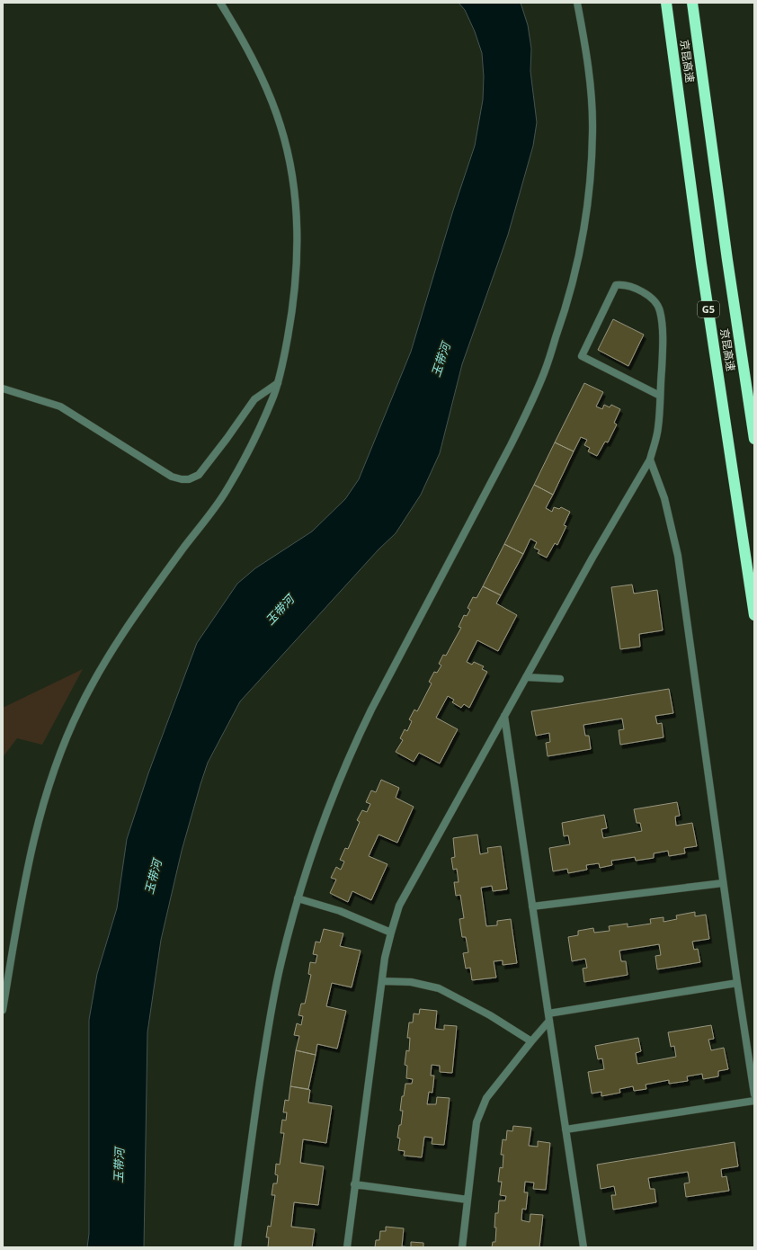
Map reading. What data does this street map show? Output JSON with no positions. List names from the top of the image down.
{
  "streets": {
    "highway": ["京昆高速", "G5"]
  },
  "water": ["玉带河"]
}
